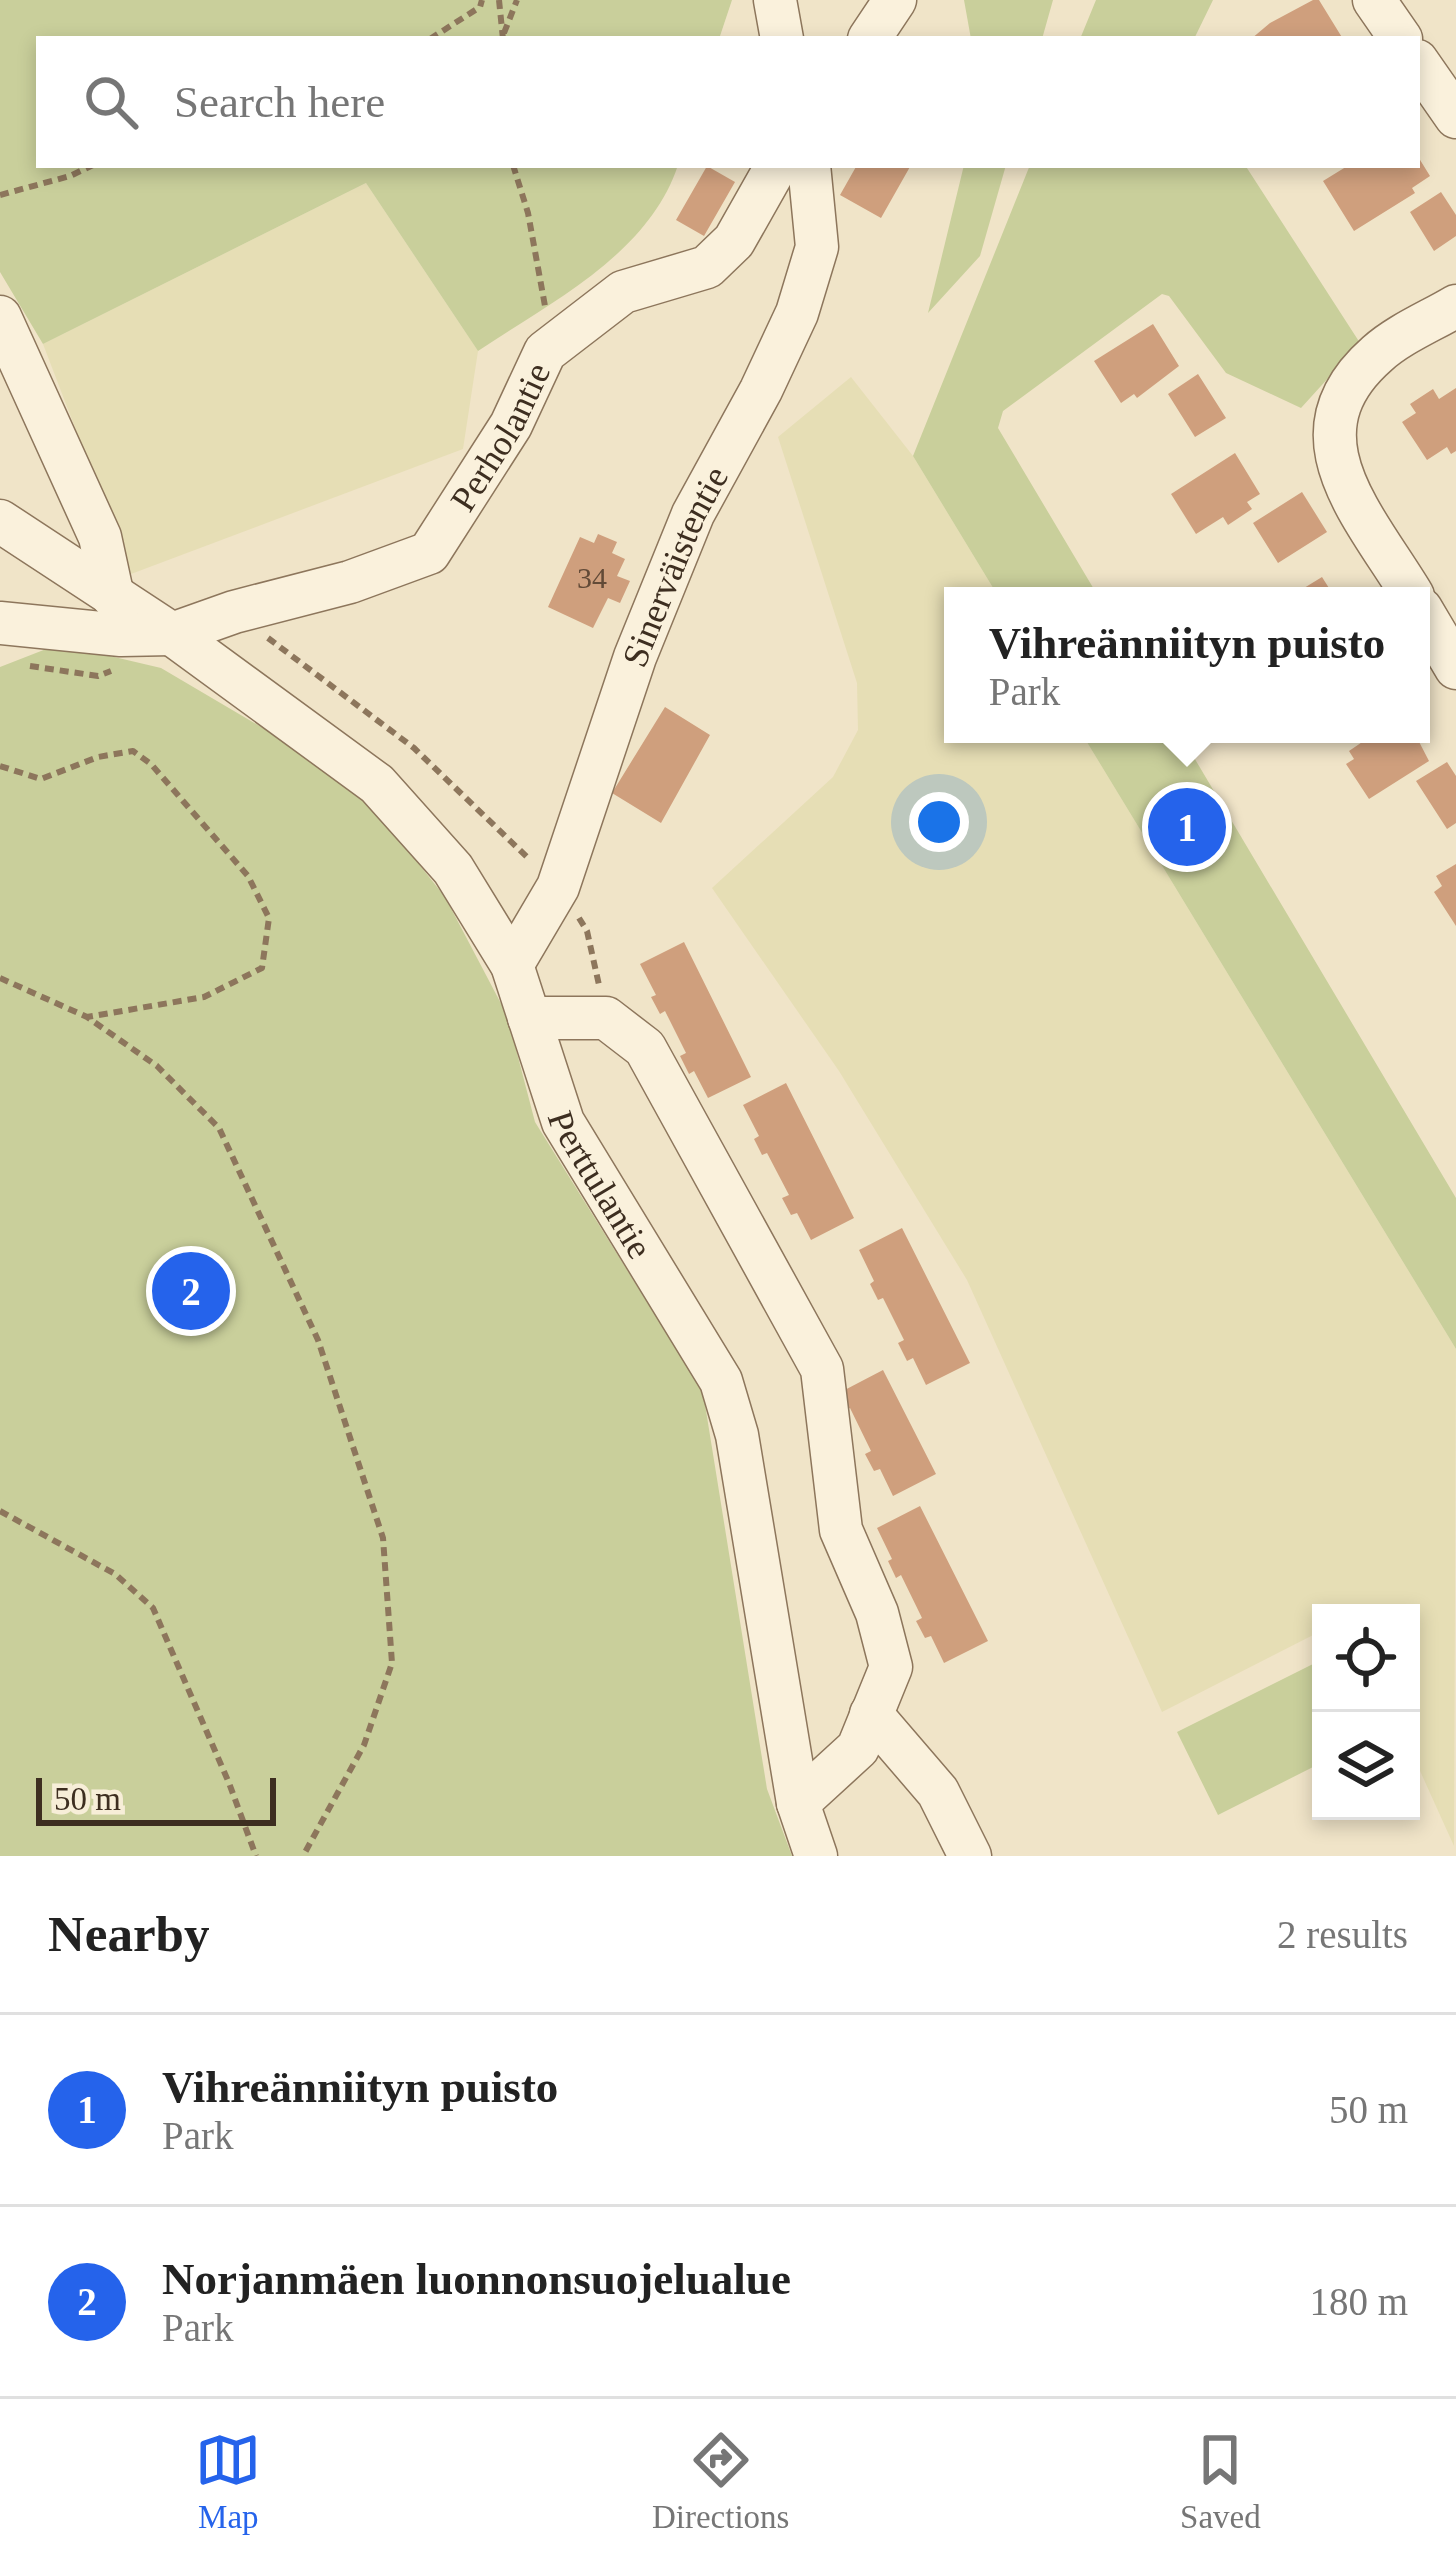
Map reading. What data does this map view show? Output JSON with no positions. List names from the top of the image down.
{
  "streets": {
    "street": ["Perholantie", "Sinerväistentie", "Perttulantie"]
  },
  "crossings": [
    ["Perholantie", "Perttulantie"],
    ["Sinerväistentie", "Perttulantie"]
  ],
  "house_numbers": ["34"],
  "scale_bar": "50 m",
  "page": {
    "search": "Search here",
    "popup": ["Vihreänniityn puisto", "Park"],
    "pins": ["1", "2"],
    "scale": "50 m",
    "heading": ["Nearby", "2 results"],
    "list": [
      {
        "mark": "1",
        "name": "Vihreänniityn puisto",
        "note": "Park",
        "value": "50 m"
      },
      {
        "mark": "2",
        "name": "Norjanmäen luonnonsuojelualue",
        "note": "Park",
        "value": "180 m"
      }
    ],
    "nav": ["Map", "Directions", "Saved"]
  }
}
